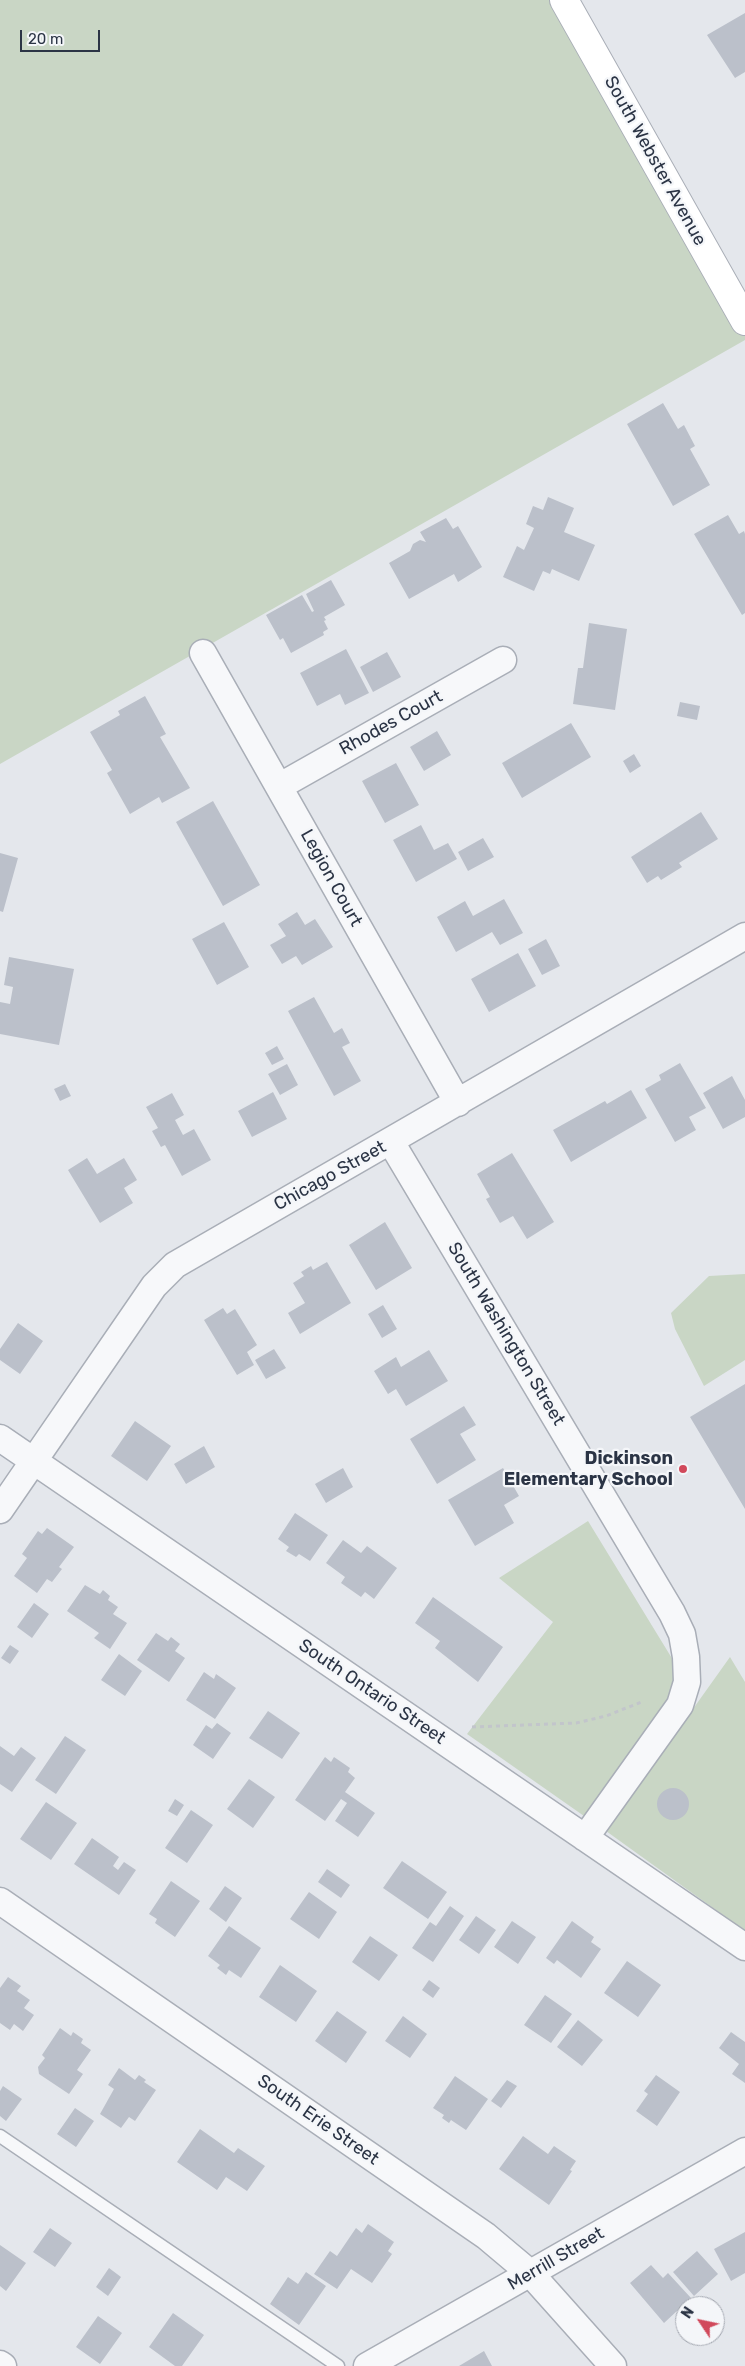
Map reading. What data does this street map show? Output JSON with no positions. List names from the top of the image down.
{
  "streets": {
    "street": [
      "South Webster Avenue",
      "Rhodes Court",
      "Legion Court",
      "Chicago Street",
      "South Washington Street",
      "South Ontario Street",
      "South Erie Street",
      "Merrill Street"
    ]
  },
  "crossings": [
    ["Rhodes Court", "Legion Court"],
    ["Legion Court", "Chicago Street"],
    ["Chicago Street", "South Washington Street"],
    ["Chicago Street", "South Ontario Street"],
    ["South Washington Street", "South Ontario Street"],
    ["South Erie Street", "Merrill Street"]
  ],
  "places": ["Dickinson Elementary School"],
  "scale_bar": "20 m",
  "north": "top left"
}
